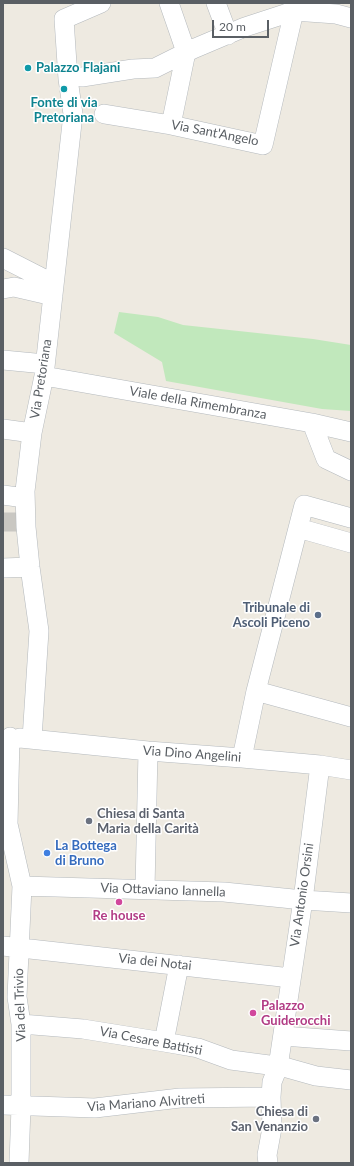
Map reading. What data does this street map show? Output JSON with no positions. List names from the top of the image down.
{
  "streets": {
    "street": [
      "Via Sant'Angelo",
      "Via Pretoriana",
      "Viale della Rimembranza",
      "Via Dino Angelini",
      "Via Ottaviano Iannella",
      "Via Antonio Orsini",
      "Via dei Notai",
      "Via del Trivio",
      "Via Cesare Battisti",
      "Via Mariano Alvitreti"
    ]
  },
  "crossings": [
    ["Via Pretoriana", "Viale della Rimembranza"],
    ["Via Pretoriana", "Via Dino Angelini"],
    ["Via Dino Angelini", "Via Antonio Orsini"],
    ["Via Dino Angelini", "Via del Trivio"],
    ["Via Ottaviano Iannella", "Via Antonio Orsini"],
    ["Via Ottaviano Iannella", "Via del Trivio"],
    ["Via Antonio Orsini", "Via dei Notai"],
    ["Via Antonio Orsini", "Via Cesare Battisti"],
    ["Via Antonio Orsini", "Via Mariano Alvitreti"],
    ["Via dei Notai", "Via del Trivio"],
    ["Via del Trivio", "Via Cesare Battisti"],
    ["Via del Trivio", "Via Mariano Alvitreti"]
  ],
  "places": [
    "Palazzo Flajani",
    "Fonte di via Pretoriana",
    "Tribunale di Ascoli Piceno",
    "Chiesa di Santa Maria della Carità",
    "La Bottega di Bruno",
    "Re house",
    "Palazzo Guiderocchi",
    "Chiesa di San Venanzio"
  ],
  "scale_bar": "20 m"
}
